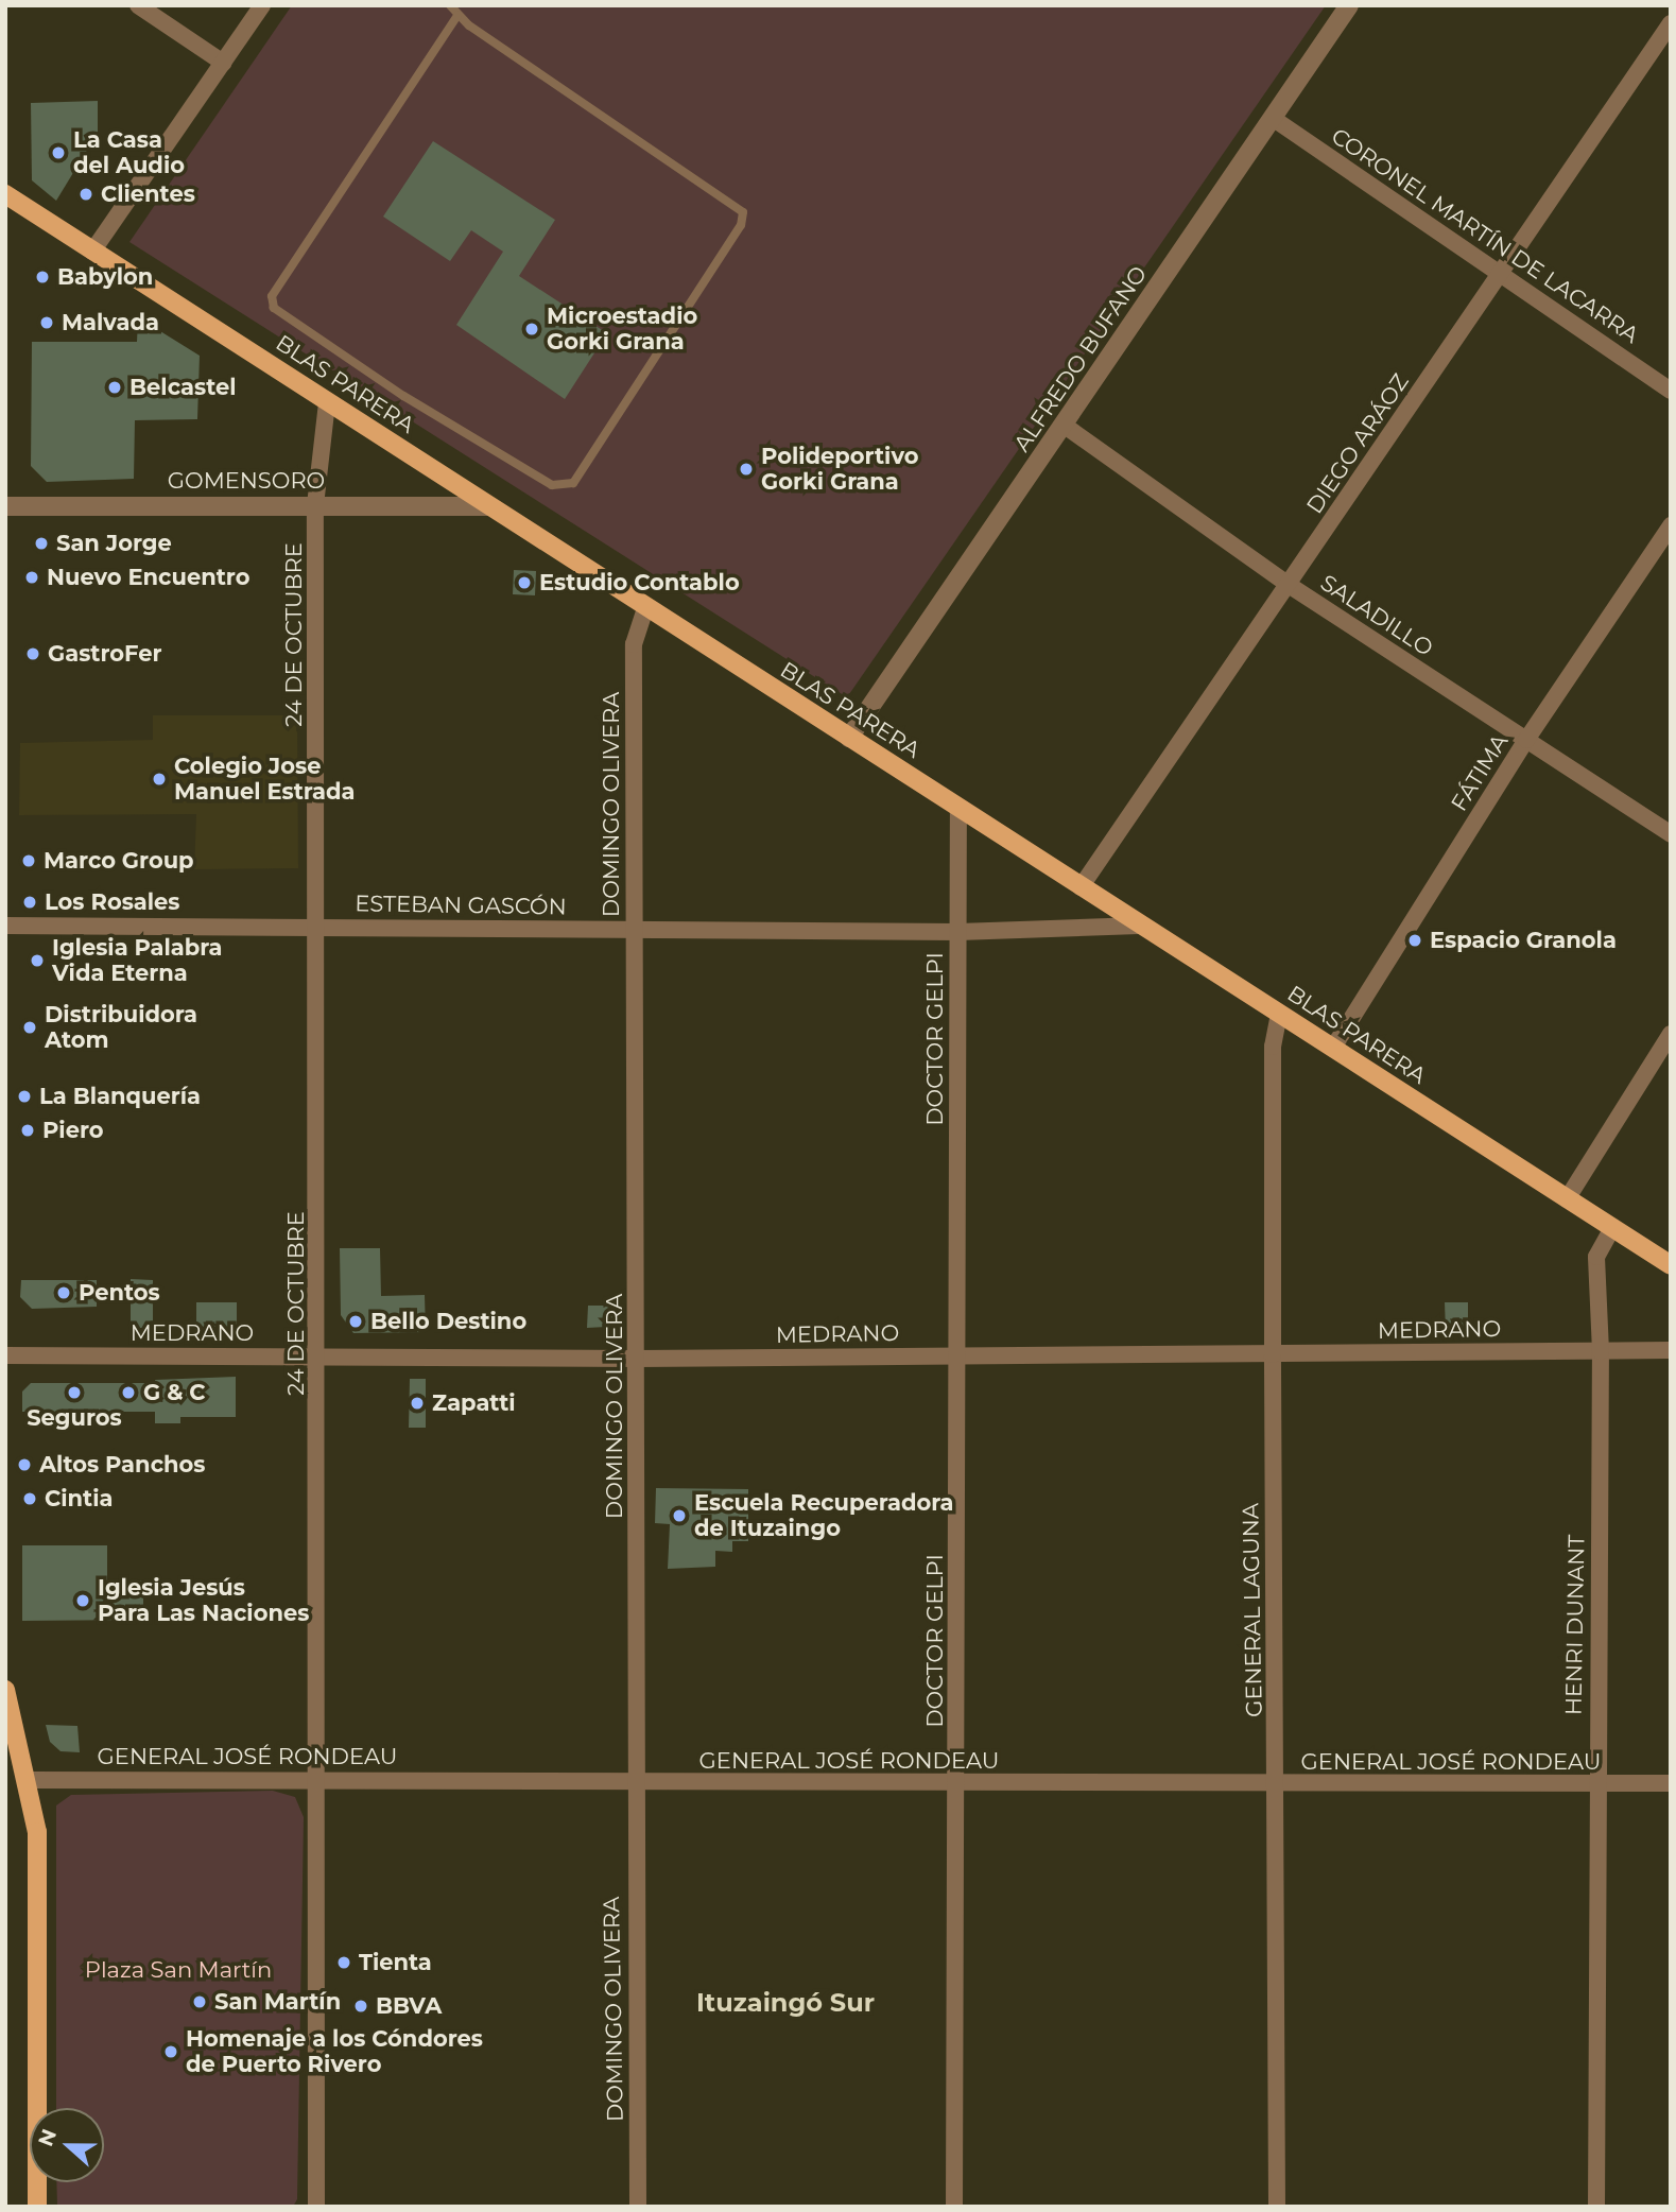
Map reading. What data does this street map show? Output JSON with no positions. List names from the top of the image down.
{
  "streets": {
    "main road": ["BLAS PARERA"],
    "street": [
      "CORONEL MARTÍN DE LACARRA",
      "ALFREDO BUFANO",
      "DIEGO ARÁOZ",
      "GOMENSORO",
      "SALADILLO",
      "24 DE OCTUBRE",
      "FÁTIMA",
      "DOMINGO OLIVERA",
      "ESTEBAN GASCÓN",
      "DOCTOR GELPI",
      "MEDRANO",
      "GENERAL LAGUNA",
      "HENRI DUNANT",
      "GENERAL JOSÉ RONDEAU"
    ]
  },
  "crossings": [
    ["CORONEL MARTÍN DE LACARRA", "ALFREDO BUFANO"],
    ["CORONEL MARTÍN DE LACARRA", "DIEGO ARÁOZ"],
    ["ALFREDO BUFANO", "BLAS PARERA"],
    ["ALFREDO BUFANO", "SALADILLO"],
    ["BLAS PARERA", "DIEGO ARÁOZ"],
    ["BLAS PARERA", "GOMENSORO"],
    ["BLAS PARERA", "24 DE OCTUBRE"],
    ["BLAS PARERA", "FÁTIMA"],
    ["BLAS PARERA", "DOMINGO OLIVERA"],
    ["BLAS PARERA", "ESTEBAN GASCÓN"],
    ["BLAS PARERA", "DOCTOR GELPI"],
    ["BLAS PARERA", "GENERAL LAGUNA"],
    ["BLAS PARERA", "HENRI DUNANT"],
    ["DIEGO ARÁOZ", "SALADILLO"],
    ["GOMENSORO", "24 DE OCTUBRE"],
    ["SALADILLO", "FÁTIMA"],
    ["24 DE OCTUBRE", "ESTEBAN GASCÓN"],
    ["24 DE OCTUBRE", "MEDRANO"],
    ["24 DE OCTUBRE", "GENERAL JOSÉ RONDEAU"],
    ["DOMINGO OLIVERA", "ESTEBAN GASCÓN"],
    ["DOMINGO OLIVERA", "MEDRANO"],
    ["DOMINGO OLIVERA", "GENERAL JOSÉ RONDEAU"],
    ["ESTEBAN GASCÓN", "DOCTOR GELPI"],
    ["DOCTOR GELPI", "MEDRANO"],
    ["DOCTOR GELPI", "GENERAL JOSÉ RONDEAU"],
    ["MEDRANO", "GENERAL LAGUNA"],
    ["MEDRANO", "HENRI DUNANT"],
    ["GENERAL LAGUNA", "GENERAL JOSÉ RONDEAU"],
    ["HENRI DUNANT", "GENERAL JOSÉ RONDEAU"]
  ],
  "districts": ["Ituzaingó Sur"],
  "parks": ["Plaza San Martín"],
  "places": [
    "La Casa del Audio",
    "Clientes",
    "Babylon",
    "Malvada",
    "Microestadio Gorki Grana",
    "Belcastel",
    "Polideportivo Gorki Grana",
    "San Jorge",
    "Nuevo Encuentro",
    "Estudio Contablo",
    "GastroFer",
    "Colegio Jose Manuel Estrada",
    "Marco Group",
    "Los Rosales",
    "Espacio Granola",
    "Iglesia Palabra Vida Eterna",
    "Distribuidora Atom",
    "La Blanquería",
    "Piero",
    "Pentos",
    "Bello Destino",
    "Seguros",
    "G & C",
    "Zapatti",
    "Altos Panchos",
    "Cintia",
    "Escuela Recuperadora de Ituzaingo",
    "Iglesia Jesús Para Las Naciones",
    "Tienta",
    "San Martín",
    "BBVA",
    "Homenaje a los Cóndores de Puerto Rivero"
  ],
  "north": "left"
}
